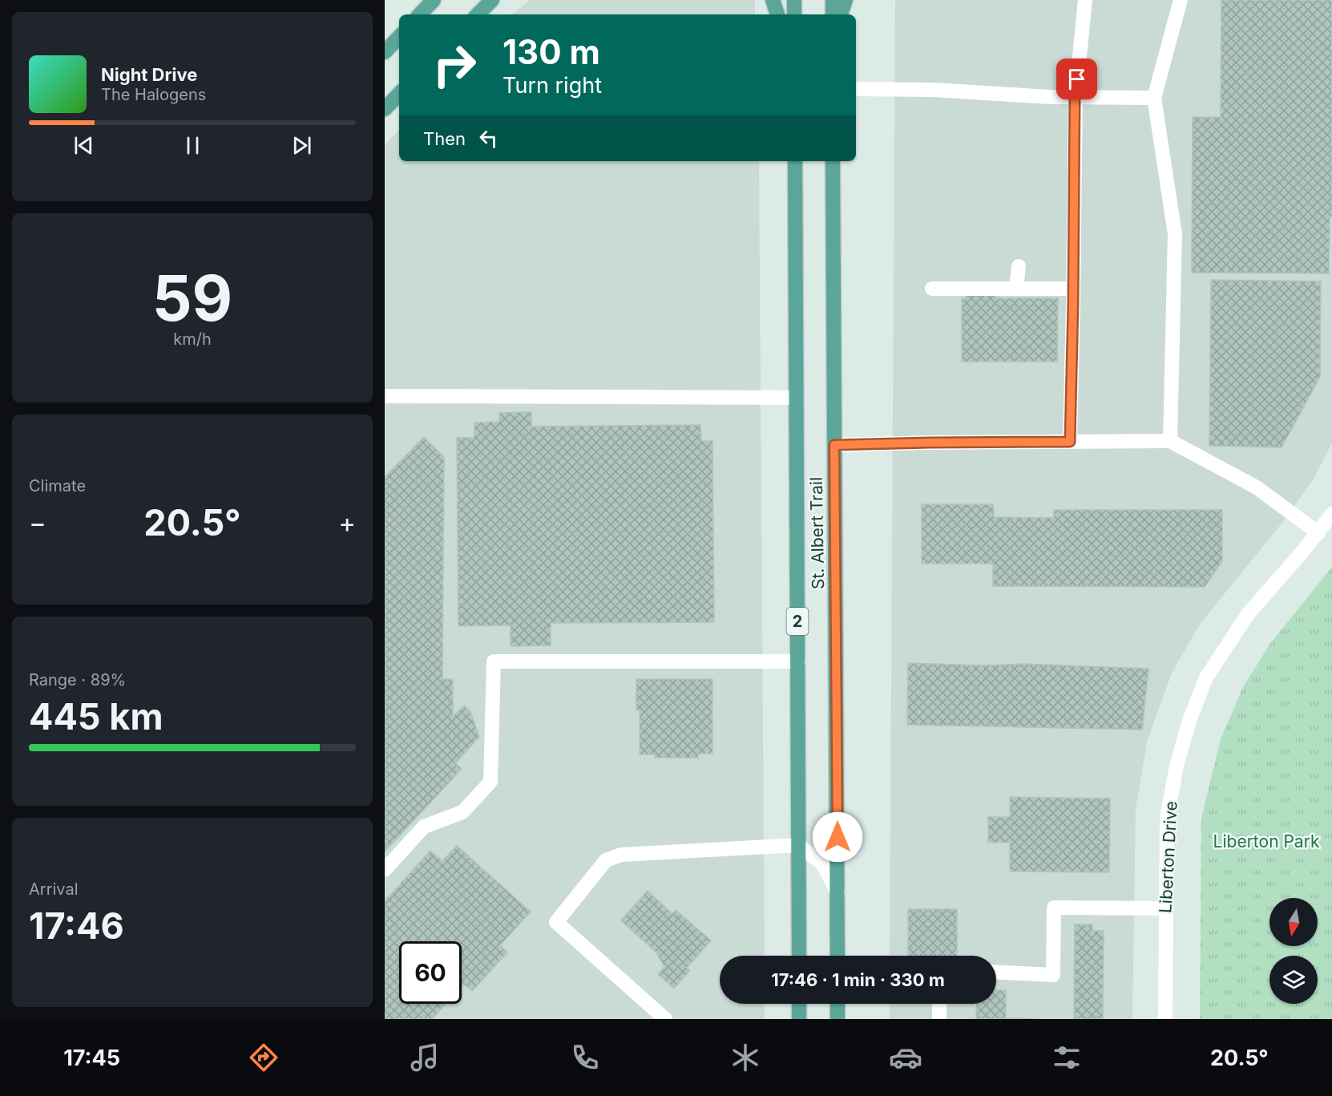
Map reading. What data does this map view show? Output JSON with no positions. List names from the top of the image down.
{
  "streets": {
    "main road": ["St. Albert Trail", "2"],
    "street": ["Liberton Drive"]
  },
  "parks": ["Liberton Park"],
  "north": "bottom",
  "page": {
    "turn": ["130 m", "Turn right"],
    "song": ["Night Drive", "The Halogens"],
    "then": "Then",
    "tile": [
      ["59", "km/h"],
      "Climate",
      ["Range · 89%", "445 km"],
      ["Arrival", "17:46"]
    ],
    "heat": ["−", "20.5°", "+"],
    "limit": "60",
    "trip": "17:46 · 1 min · 330 m",
    "tabs": ["17:45", "20.5°"]
  }
}
